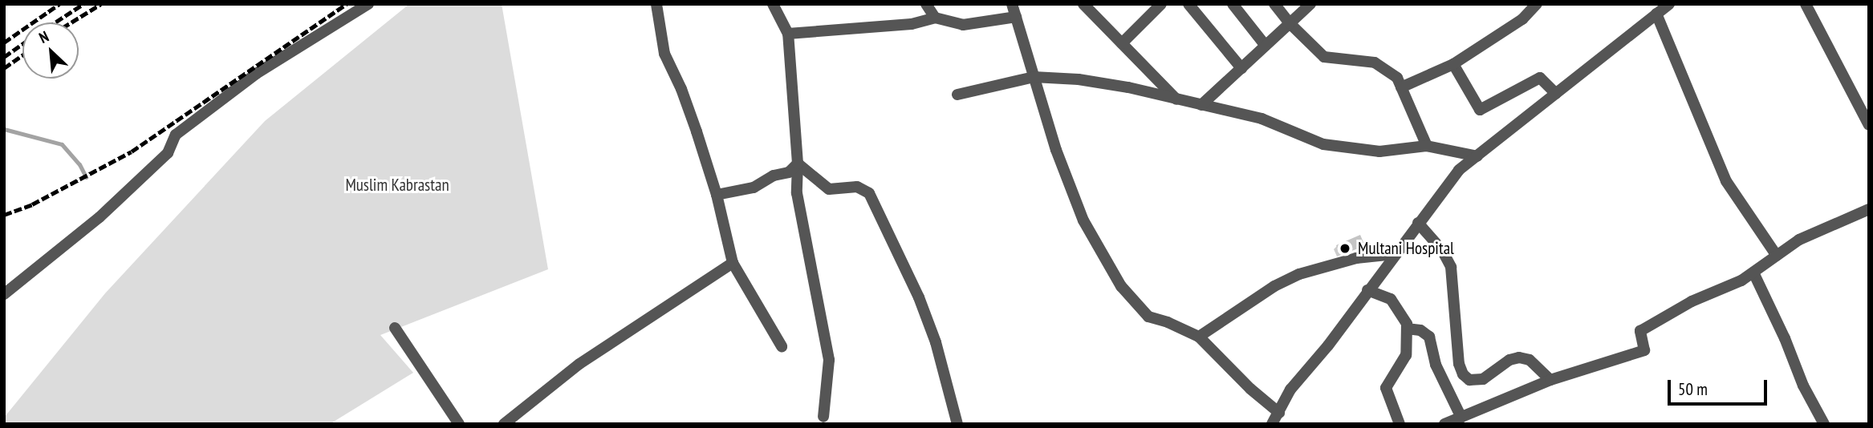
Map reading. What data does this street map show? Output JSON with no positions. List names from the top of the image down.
{
  "parks": ["Muslim Kabrastan"],
  "places": ["Multani Hospital"],
  "scale_bar": "50 m",
  "north": "top left"
}
